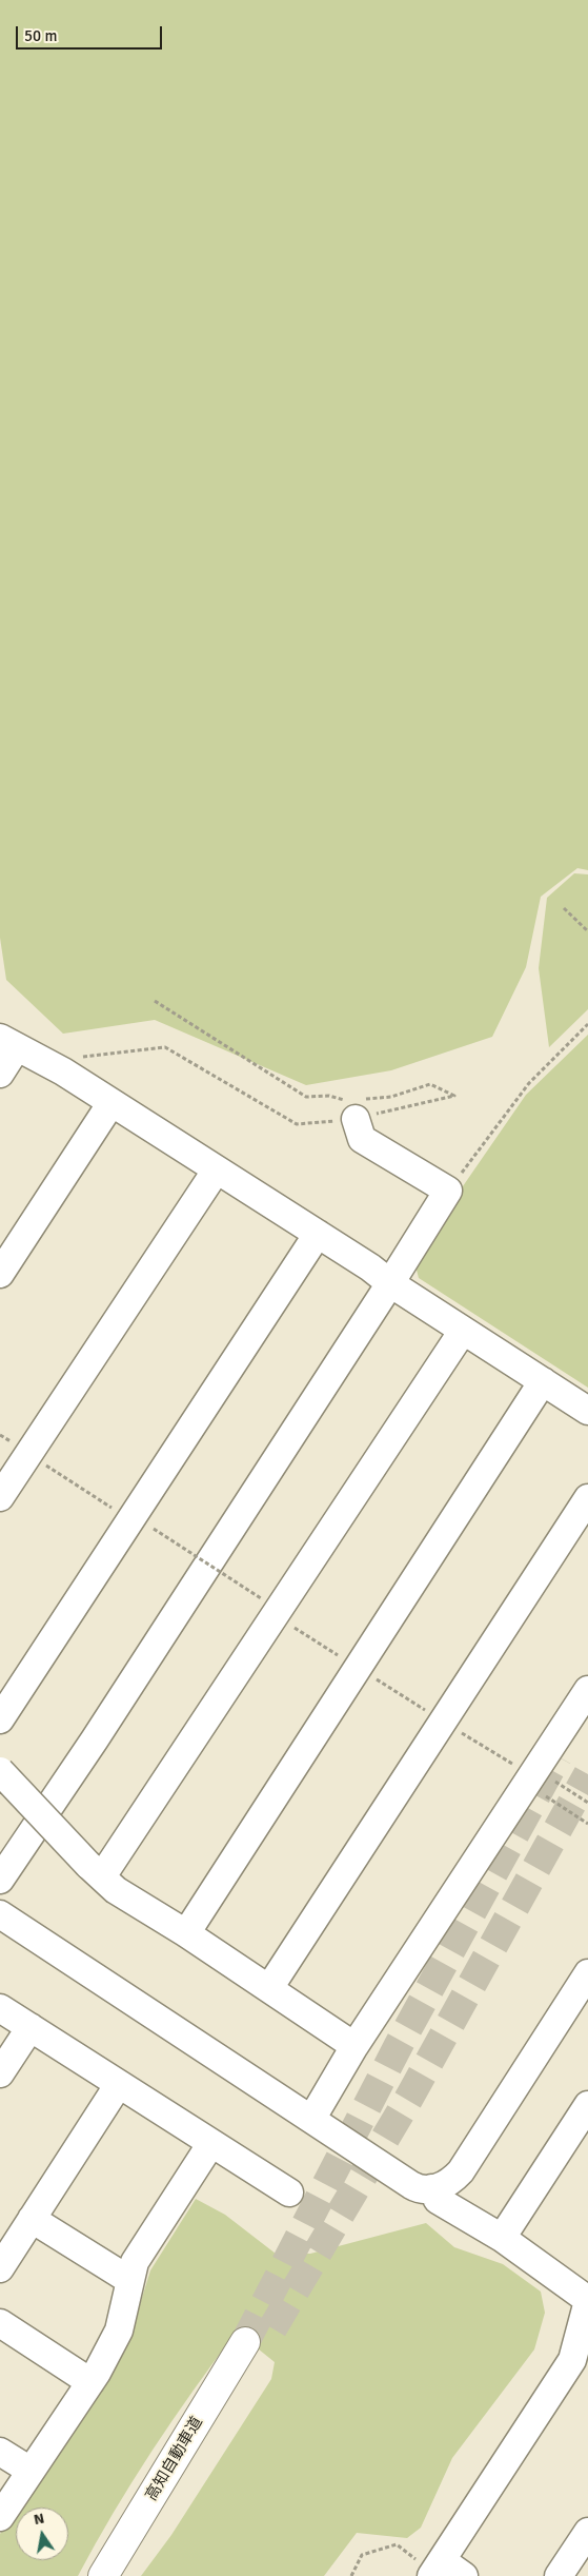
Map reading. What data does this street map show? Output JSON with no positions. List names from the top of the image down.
{
  "streets": {
    "highway": ["高知自動車道"]
  },
  "scale_bar": "50 m",
  "north": "top"
}
